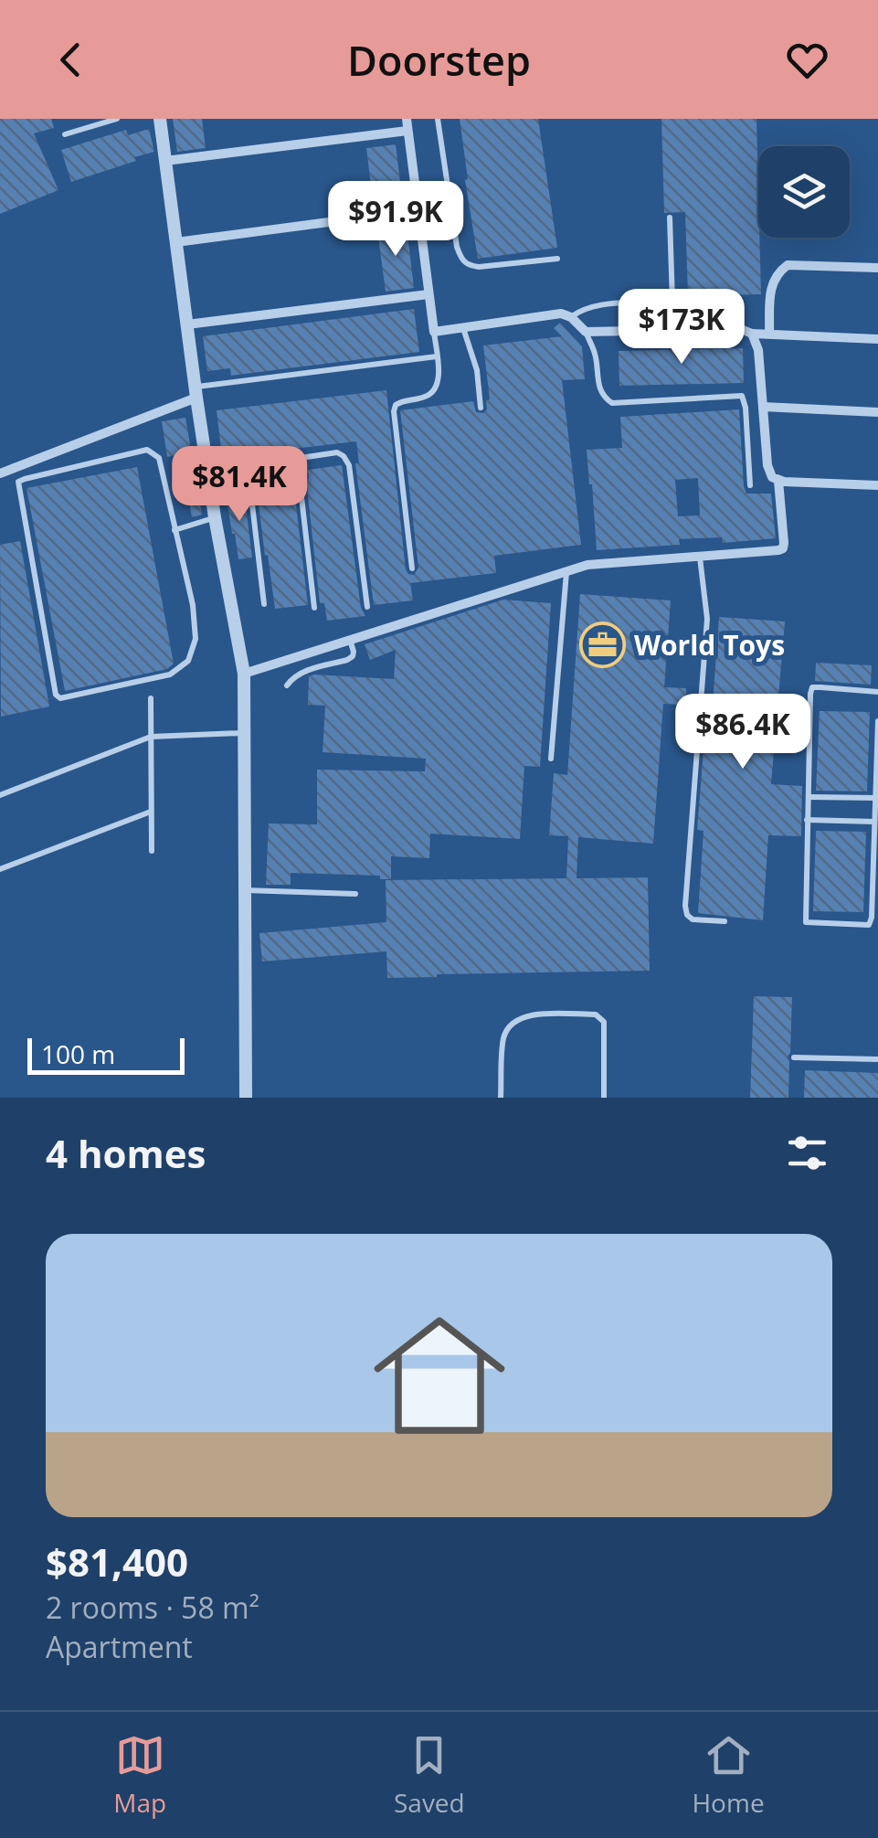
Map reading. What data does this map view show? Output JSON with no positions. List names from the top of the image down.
{
  "places": {
    "office": ["World Toys"]
  },
  "scale_bar": "100 m",
  "page": {
    "header": "Doorstep",
    "price": [
      "$91.9K",
      "$173K",
      "$81.4K",
      "$86.4K"
    ],
    "scale": "100 m",
    "heading": "4 homes",
    "list": [
      {
        "name": "$81,400",
        "note": "2 rooms · 58 m² · Apartment"
      }
    ],
    "tabs": ["Map", "Saved", "Home"]
  }
}
